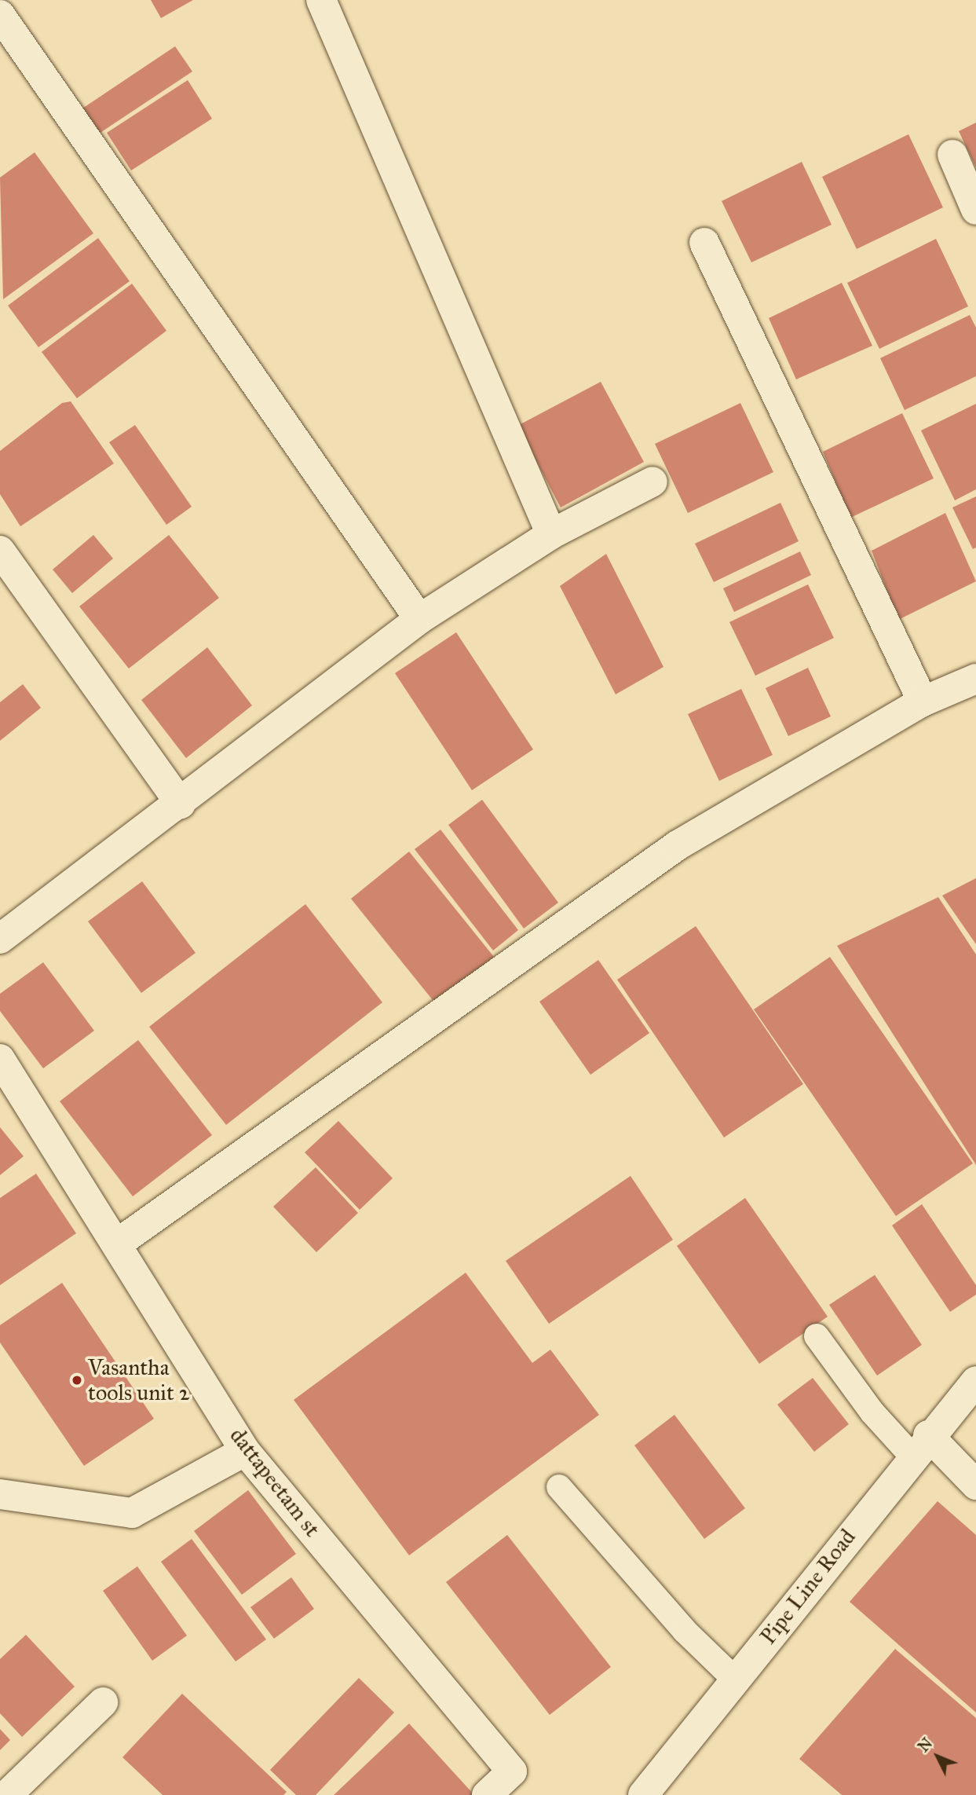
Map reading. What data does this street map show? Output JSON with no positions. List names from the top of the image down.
{
  "streets": {
    "street": ["dattapeetam st", "Pipe Line Road"]
  },
  "places": ["Vasantha tools unit 2"],
  "north": "top left"
}
